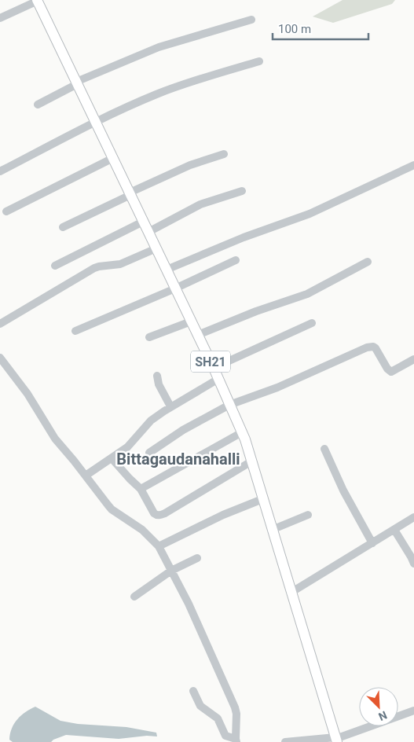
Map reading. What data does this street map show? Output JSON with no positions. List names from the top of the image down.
{
  "streets": {
    "main road": ["SH21"]
  },
  "districts": ["Bittagaudanahalli"],
  "scale_bar": "100 m",
  "north": "bottom right"
}
